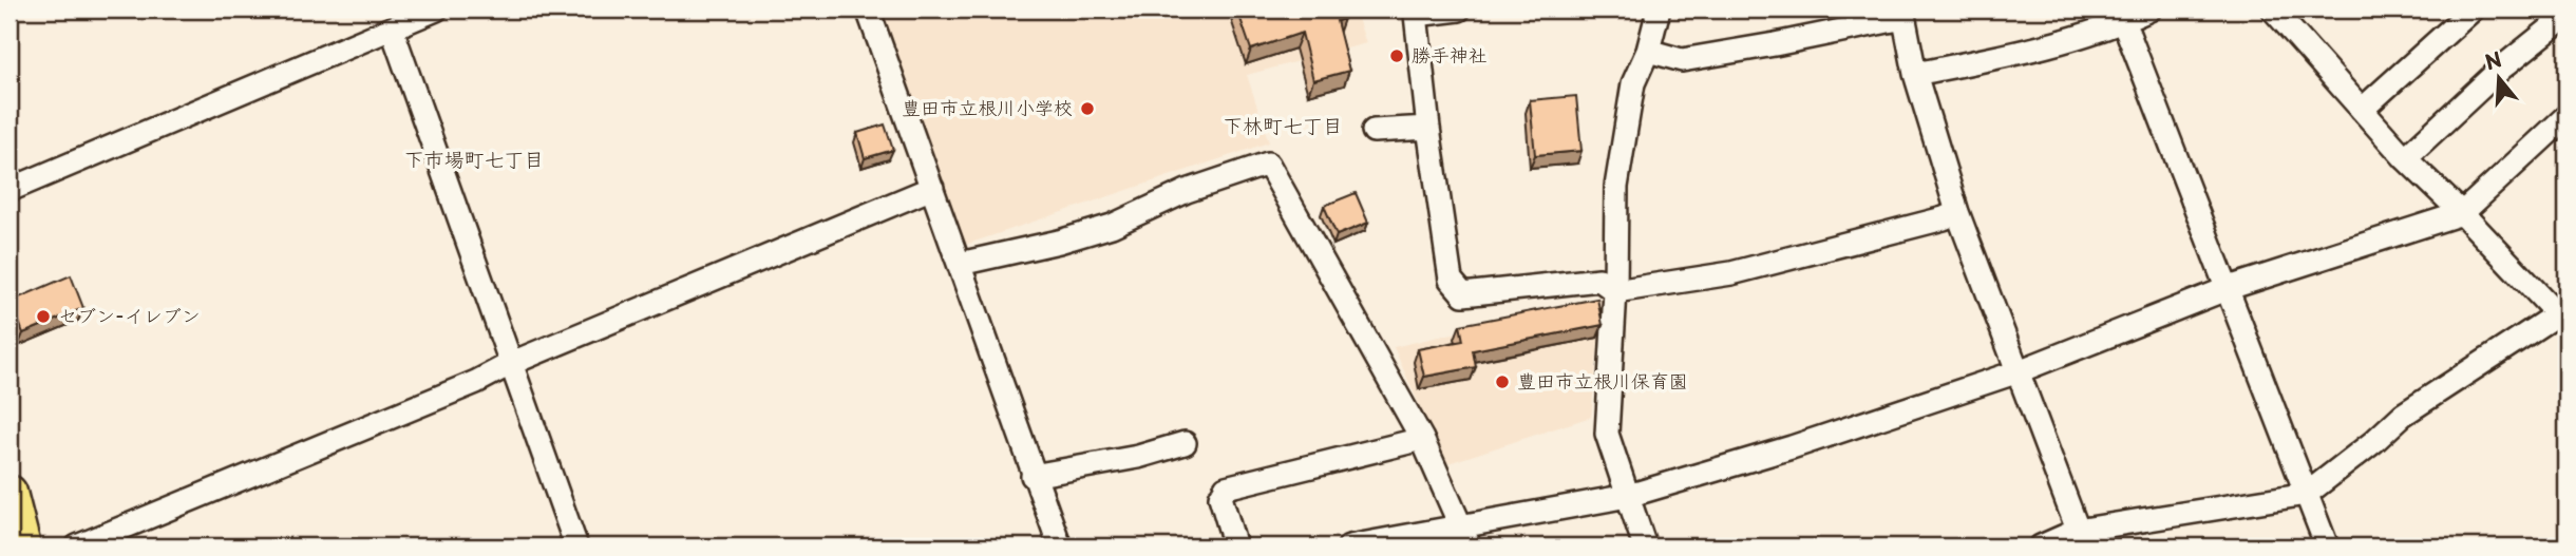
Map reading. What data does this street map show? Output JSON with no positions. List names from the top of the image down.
{
  "districts": ["下林町七丁目", "下市場町七丁目"],
  "places": [
    "勝手神社",
    "豊田市立根川小学校",
    "セブン-イレブン",
    "豊田市立根川保育園"
  ],
  "north": "top"
}
